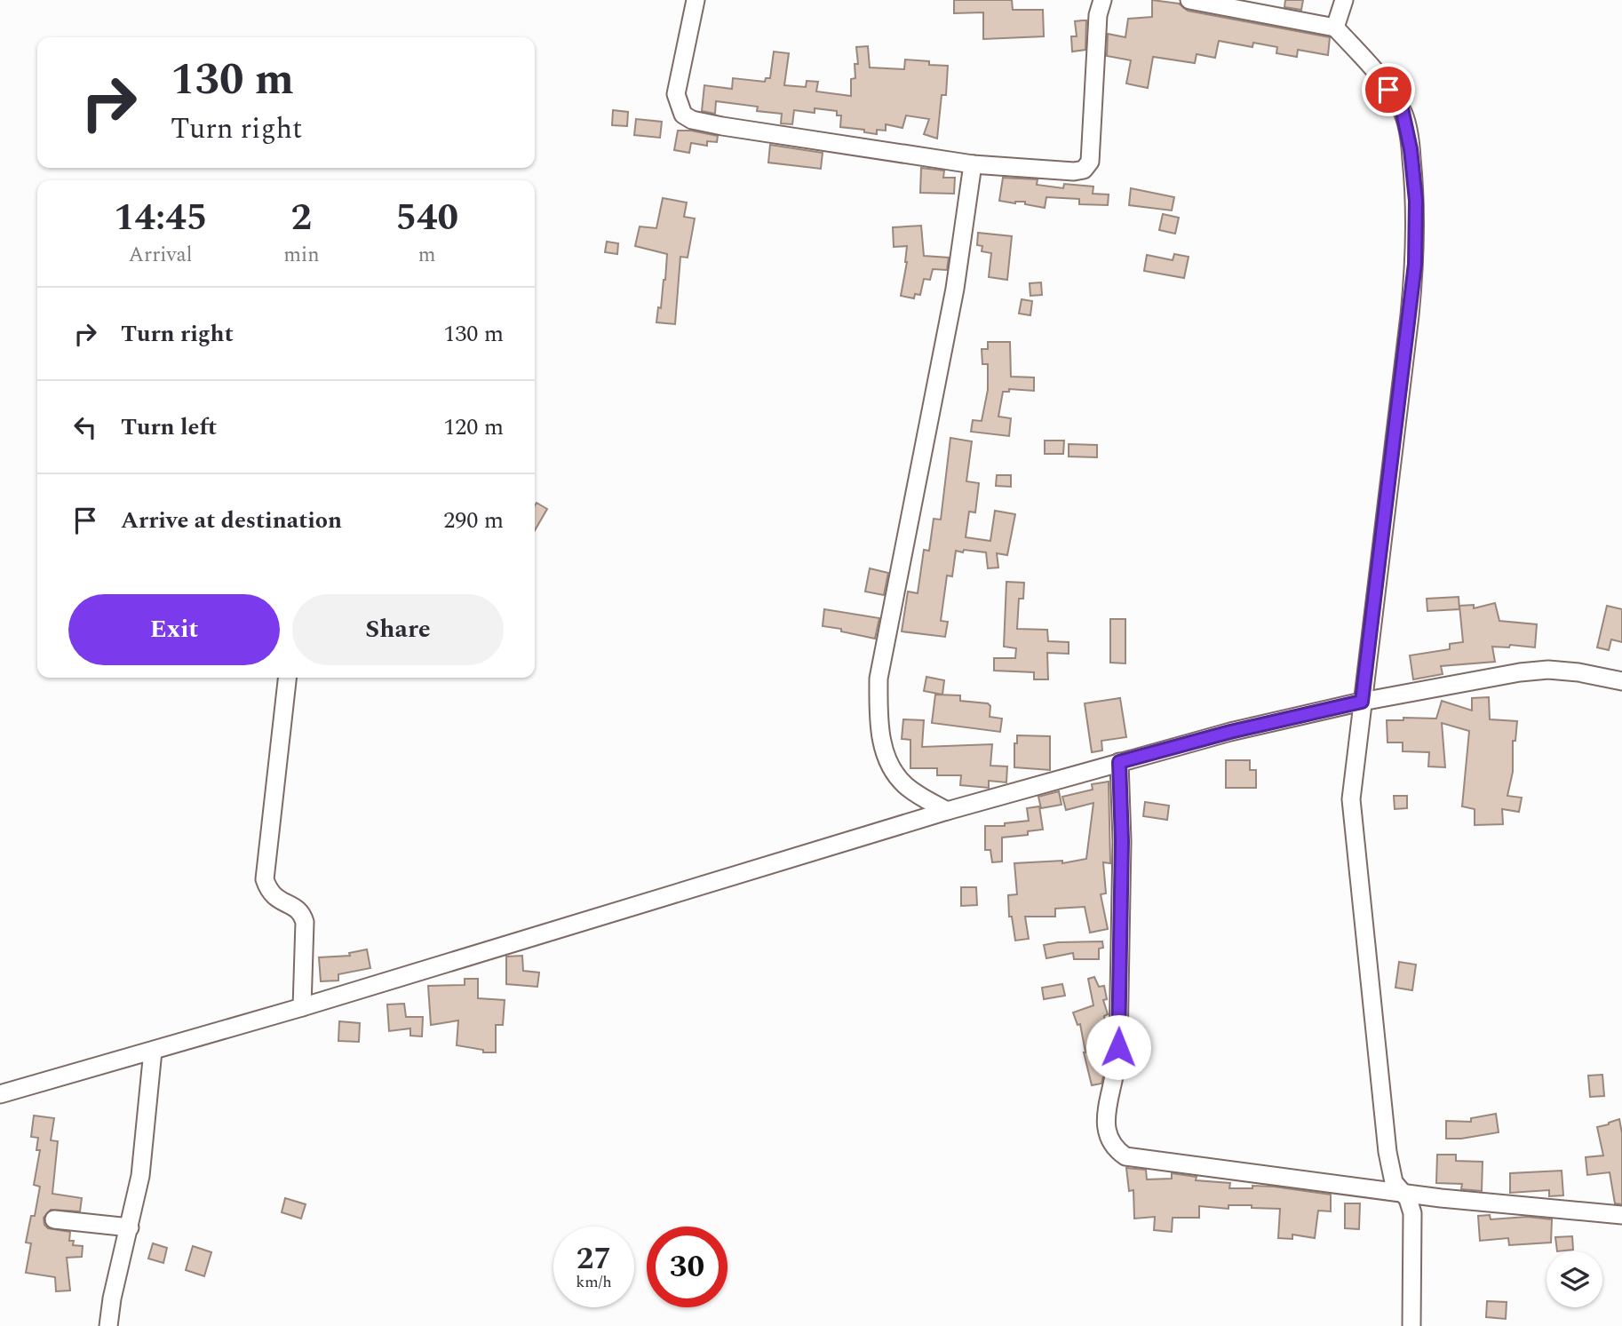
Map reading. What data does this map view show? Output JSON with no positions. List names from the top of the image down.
{
  "page": {
    "turn": ["130 m", "Turn right"],
    "eta": [
      "14:45",
      "Arrival",
      "2",
      "min",
      "540",
      "m"
    ],
    "list": [
      {
        "name": "Turn right",
        "value": "130 m"
      },
      {
        "name": "Turn left",
        "value": "120 m"
      },
      {
        "name": "Arrive at destination",
        "value": "290 m"
      }
    ],
    "buttons": ["Exit", "Share"],
    "speed": "27 km/h",
    "limit": "30"
  }
}
